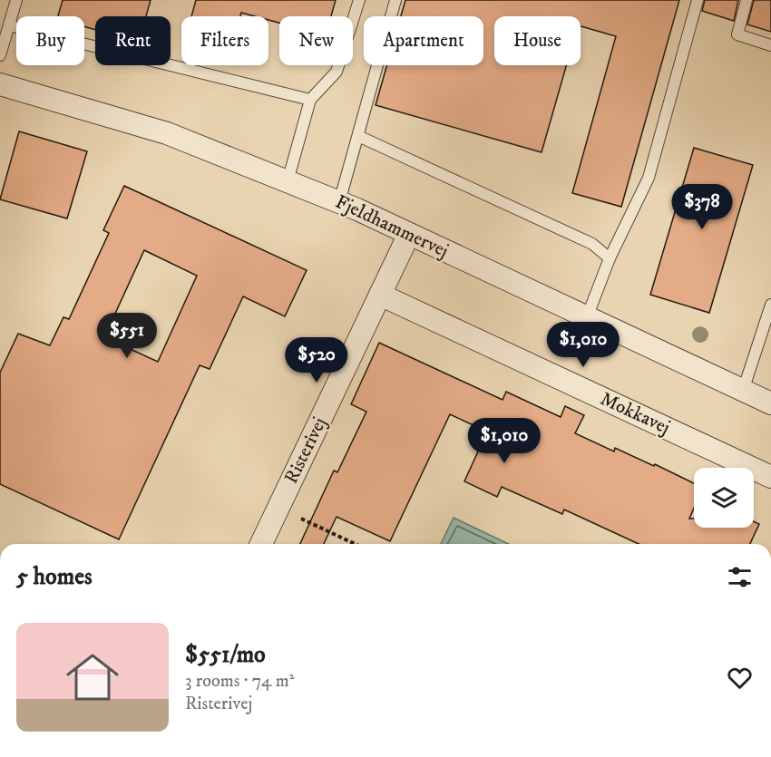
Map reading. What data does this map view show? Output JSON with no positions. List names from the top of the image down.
{
  "streets": {
    "street": ["Fjeldhammervej", "Mokkavej", "Risterivej"]
  },
  "crossings": [
    ["Fjeldhammervej", "Risterivej"],
    ["Mokkavej", "Risterivej"]
  ],
  "page": {
    "chip": [
      "Buy",
      "Rent",
      "Filters",
      "New",
      "Apartment",
      "House"
    ],
    "price": [
      "$378",
      "$551",
      "$1,010",
      "$520",
      "$1,010"
    ],
    "heading": "5 homes",
    "list": [
      {
        "name": "$551/mo",
        "note": "3 rooms · 74 m² · Risterivej"
      }
    ]
  }
}
